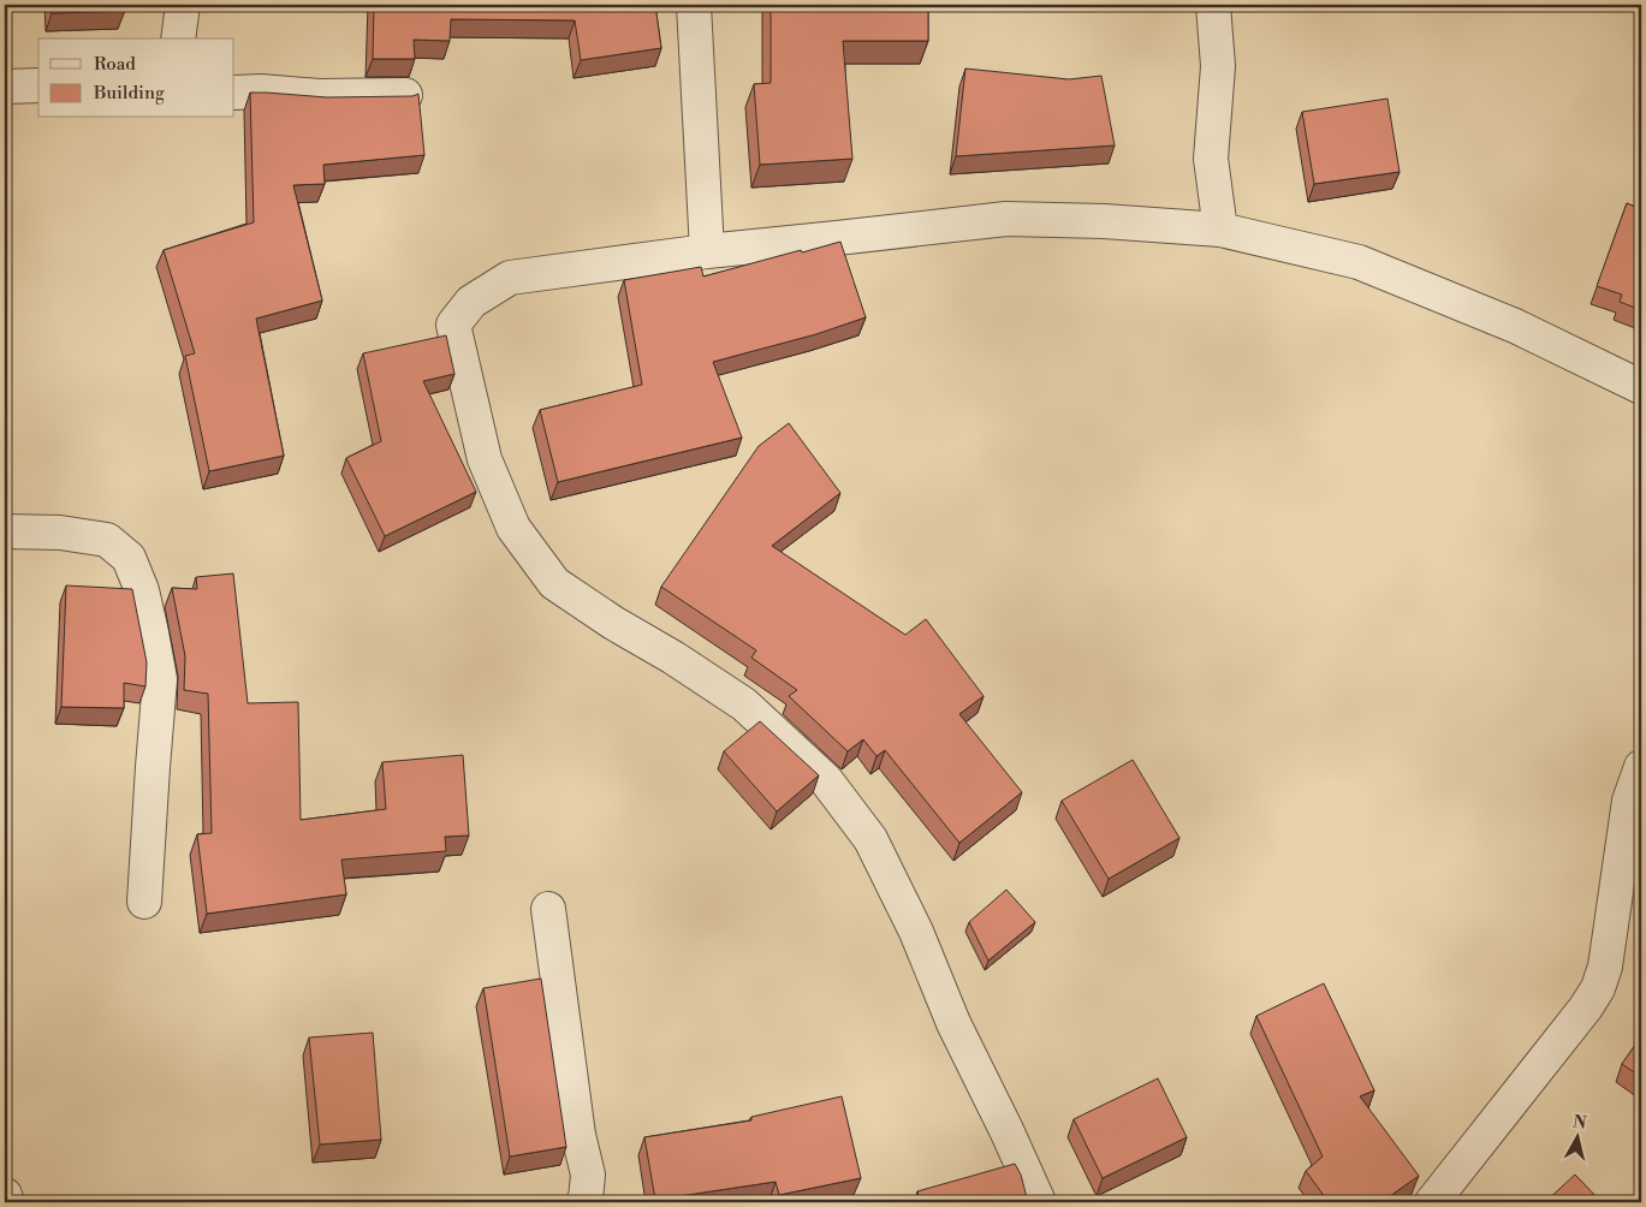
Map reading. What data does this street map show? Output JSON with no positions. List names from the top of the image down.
{
  "legend": ["Road", "Building"],
  "north": "top"
}
